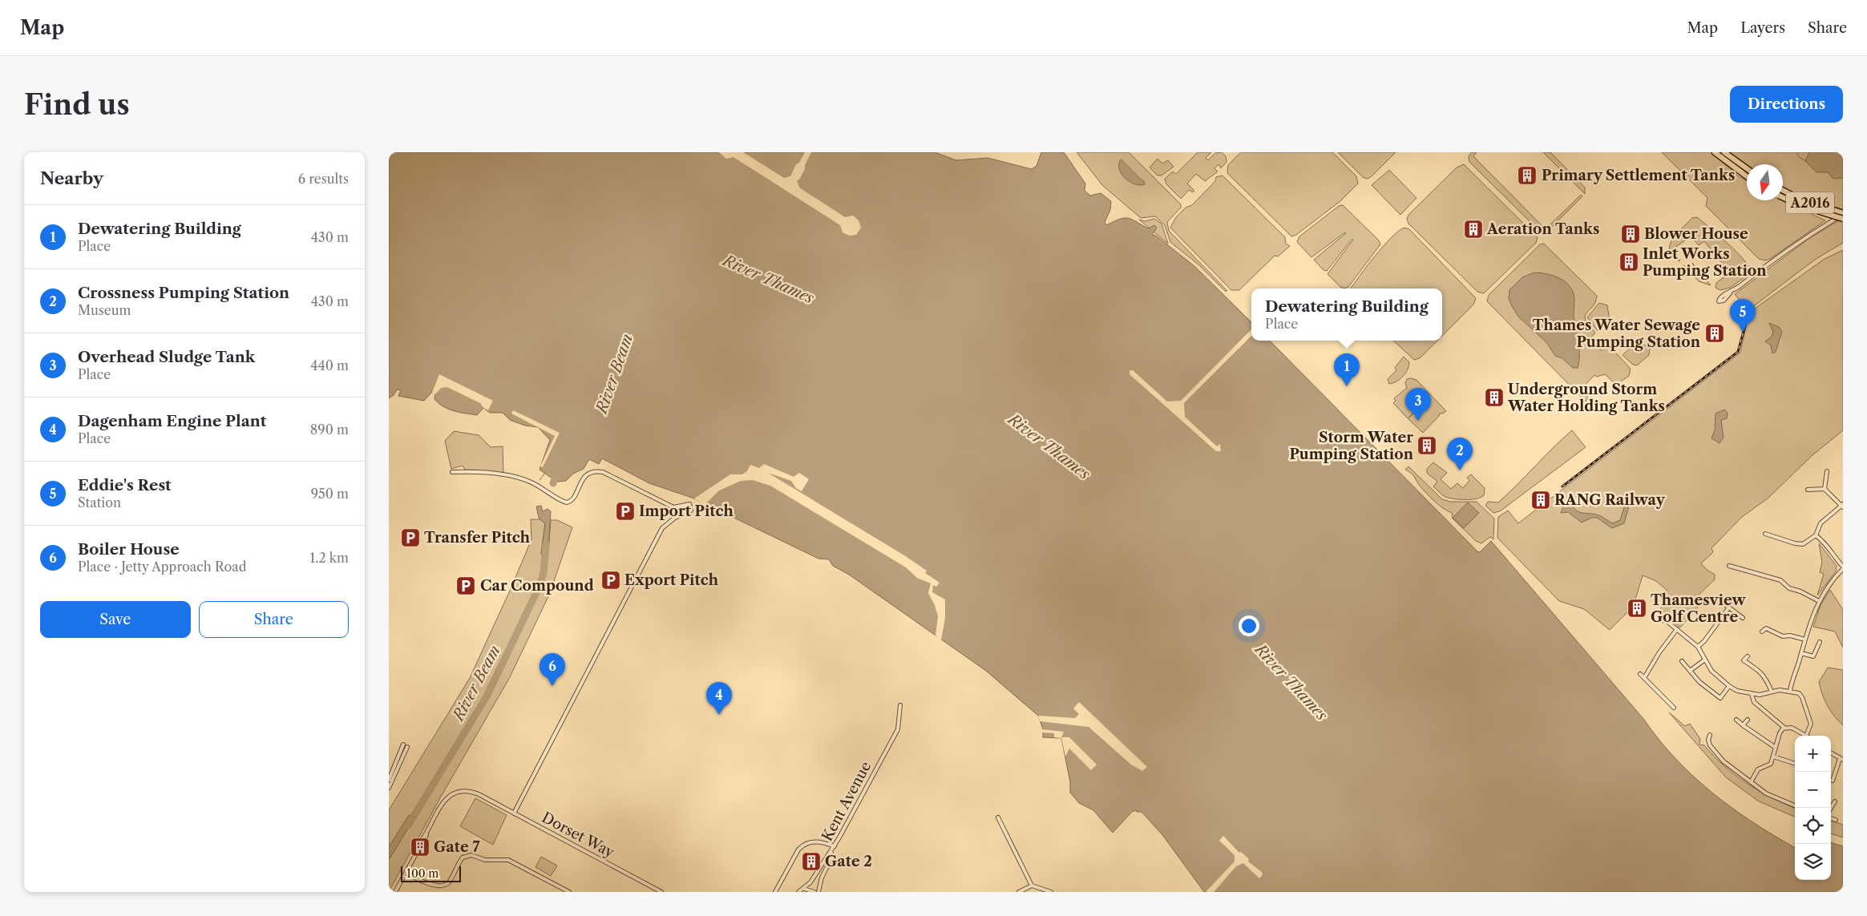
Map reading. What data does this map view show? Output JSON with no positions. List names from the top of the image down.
{
  "streets": {
    "main road": ["A2016"],
    "street": ["Kent Avenue", "Dorset Way"]
  },
  "water": ["River Thames", "River Beam"],
  "places": {
    "building": [
      "Primary Settlement Tanks",
      "Aeration Tanks",
      "Blower House",
      "Inlet Works Pumping Station",
      "Thames Water Sewage Pumping Station",
      "Underground Storm Water Holding Tanks",
      "Storm Water Pumping Station",
      "RANG Railway",
      "Thamesview Golf Centre",
      "Gate 7",
      "Gate 2"
    ],
    "parking": [
      "Import Pitch",
      "Transfer Pitch",
      "Export Pitch",
      "Car Compound"
    ]
  },
  "scale_bar": "100 m",
  "north": "bottom",
  "page": {
    "header": "Map",
    "nav": ["Map", "Layers", "Share"],
    "buttons": [
      "Directions",
      ["Save", "Share"]
    ],
    "title": "Find us",
    "heading": ["Nearby", "6 results"],
    "list": [
      {
        "mark": "1",
        "name": "Dewatering Building",
        "note": "Place",
        "value": "430 m"
      },
      {
        "mark": "2",
        "name": "Crossness Pumping Station",
        "note": "Museum",
        "value": "430 m"
      },
      {
        "mark": "3",
        "name": "Overhead Sludge Tank",
        "note": "Place",
        "value": "440 m"
      },
      {
        "mark": "4",
        "name": "Dagenham Engine Plant",
        "note": "Place",
        "value": "890 m"
      },
      {
        "mark": "5",
        "name": "Eddie's Rest",
        "note": "Station",
        "value": "950 m"
      },
      {
        "mark": "6",
        "name": "Boiler House",
        "note": "Place · Jetty Approach Road",
        "value": "1.2 km"
      }
    ],
    "popup": ["Dewatering Building", "Place"],
    "pins": [
      "5",
      "1",
      "3",
      "2",
      "6",
      "4"
    ],
    "map_buttons": ["+", "−"],
    "scale": "100 m"
  }
}
